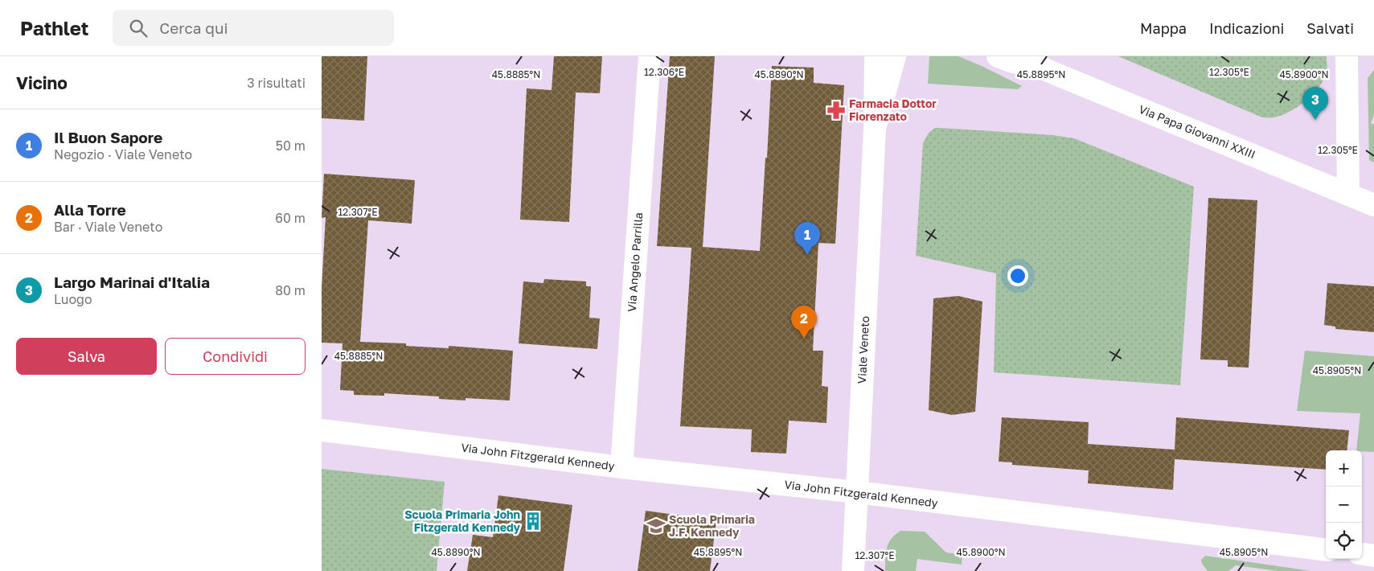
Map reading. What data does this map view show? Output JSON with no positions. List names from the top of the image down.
{
  "streets": {
    "street": [
      "Via Papa Giovanni XXIII",
      "Via Angelo Parrilla",
      "Viale Veneto",
      "Via John Fitzgerald Kennedy"
    ]
  },
  "crossings": [
    ["Via Angelo Parrilla", "Via John Fitzgerald Kennedy"],
    ["Viale Veneto", "Via John Fitzgerald Kennedy"]
  ],
  "places": {
    "pharmacy": ["Farmacia Dottor Fiorenzato"],
    "building": ["Scuola Primaria John Fitzgerald Kennedy"],
    "school or university": ["Scuola Primaria J.F. Kennedy"]
  },
  "page": {
    "header": "Pathlet",
    "search": "Cerca qui",
    "nav": ["Mappa", "Indicazioni", "Salvati"],
    "heading": ["Vicino", "3 risultati"],
    "pins": ["3", "1", "2"],
    "list": [
      {
        "mark": "1",
        "name": "Il Buon Sapore",
        "note": "Negozio · Viale Veneto",
        "value": "50 m"
      },
      {
        "mark": "2",
        "name": "Alla Torre",
        "note": "Bar · Viale Veneto",
        "value": "60 m"
      },
      {
        "mark": "3",
        "name": "Largo Marinai d'Italia",
        "note": "Luogo",
        "value": "80 m"
      }
    ],
    "buttons": ["Salva", "Condividi"],
    "map_buttons": ["+", "−"]
  },
  "coordinates": [
    "12.306°E",
    "12.305°E",
    "45.8890°N",
    "45.8895°N",
    "45.8900°N",
    "45.8885°N",
    "12.307°E",
    "45.8905°N"
  ]
}
